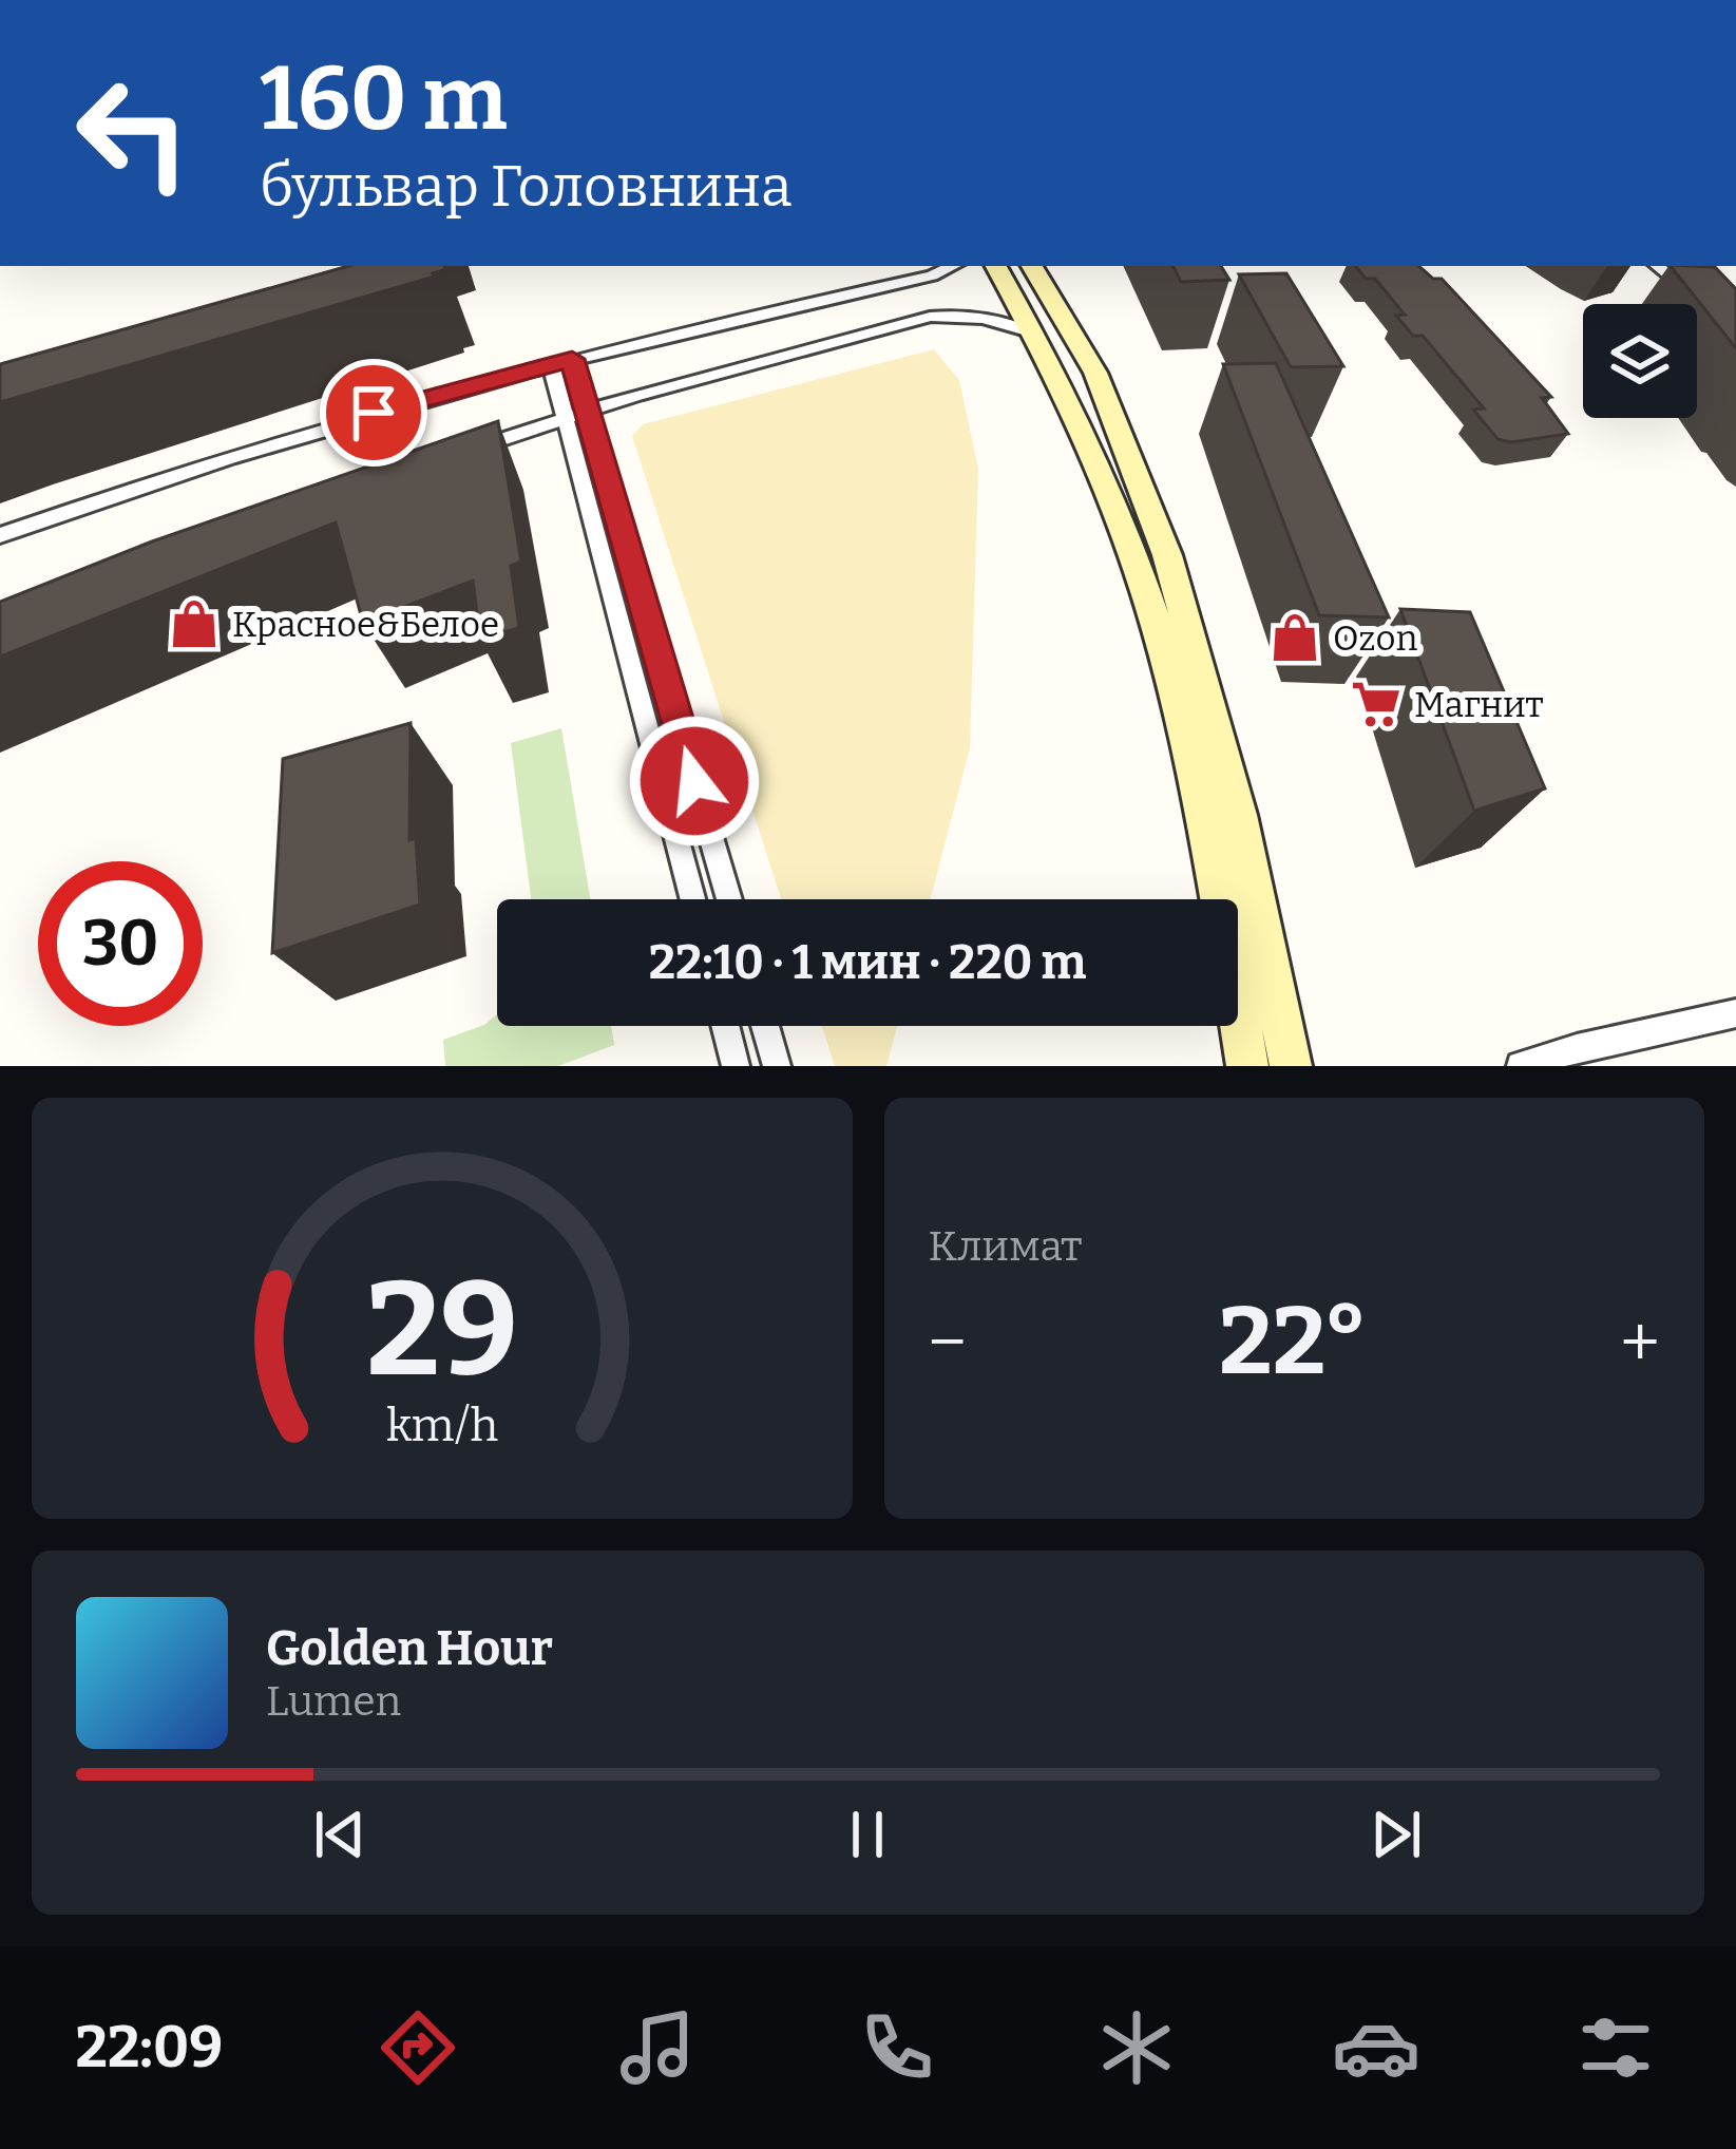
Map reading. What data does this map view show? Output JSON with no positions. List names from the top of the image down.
{
  "places": {
    "shop": ["Красное&Белое", "Ozon"],
    "supermarket": ["Магнит"]
  },
  "page": {
    "turn": ["160 m", "бульвар Головнина"],
    "limit": "30",
    "trip": "22:10 · 1 мин · 220 m",
    "tile": "Климат",
    "heat": ["−", "22°", "+"],
    "song": ["Golden Hour", "Lumen"],
    "tabs": "22:09",
    "gauge": ["29", "km/h"]
  }
}
